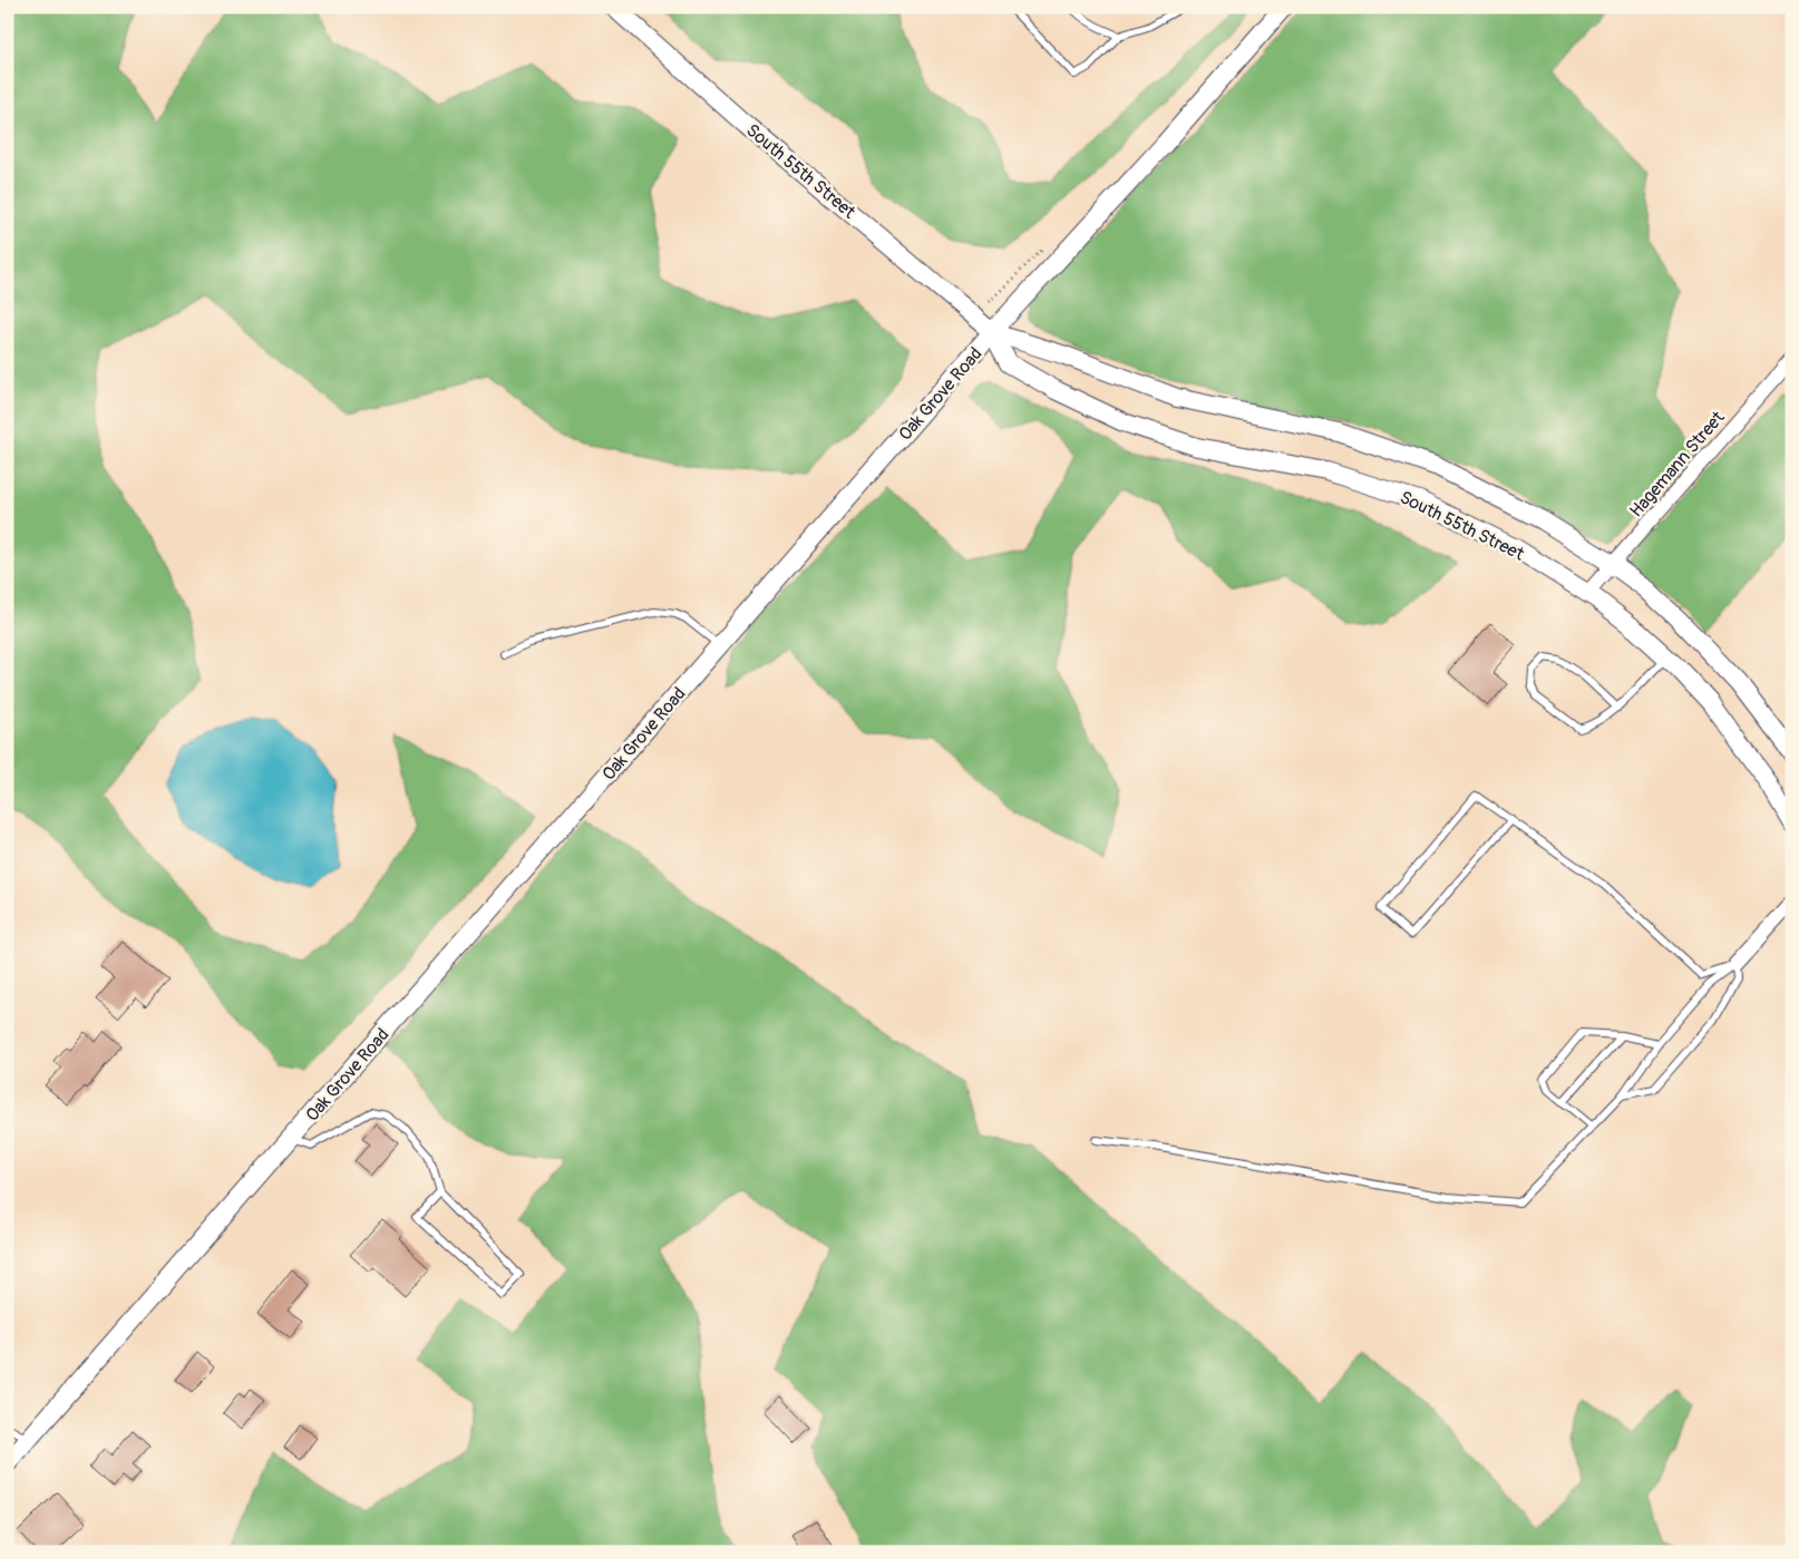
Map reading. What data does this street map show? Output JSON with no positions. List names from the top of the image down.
{
  "streets": {
    "street": ["South 55th Street", "Oak Grove Road", "Hagemann Street"]
  },
  "crossings": [
    ["South 55th Street", "Oak Grove Road"],
    ["South 55th Street", "Hagemann Street"]
  ]
}
